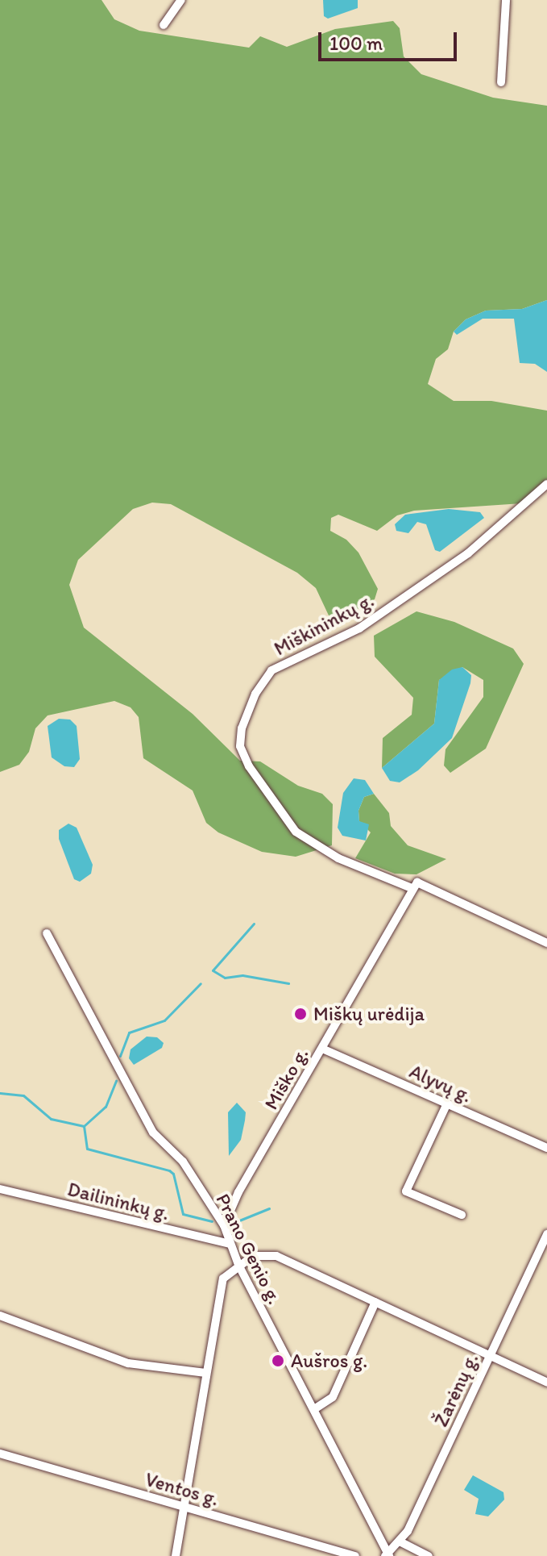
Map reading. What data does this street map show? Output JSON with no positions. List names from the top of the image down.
{
  "streets": {
    "street": [
      "Miškininkų g.",
      "Miško g.",
      "Alyvų g.",
      "Dailininkų g.",
      "Prano Genio g.",
      "Žarėnų g.",
      "Ventos g."
    ]
  },
  "crossings": [
    ["Miškininkų g.", "Miško g."],
    ["Miško g.", "Alyvų g."],
    ["Miško g.", "Prano Genio g."],
    ["Dailininkų g.", "Prano Genio g."],
    ["Prano Genio g.", "Žarėnų g."]
  ],
  "places": ["Miškų urėdija", "Aušros g."],
  "scale_bar": "100 m"
}
